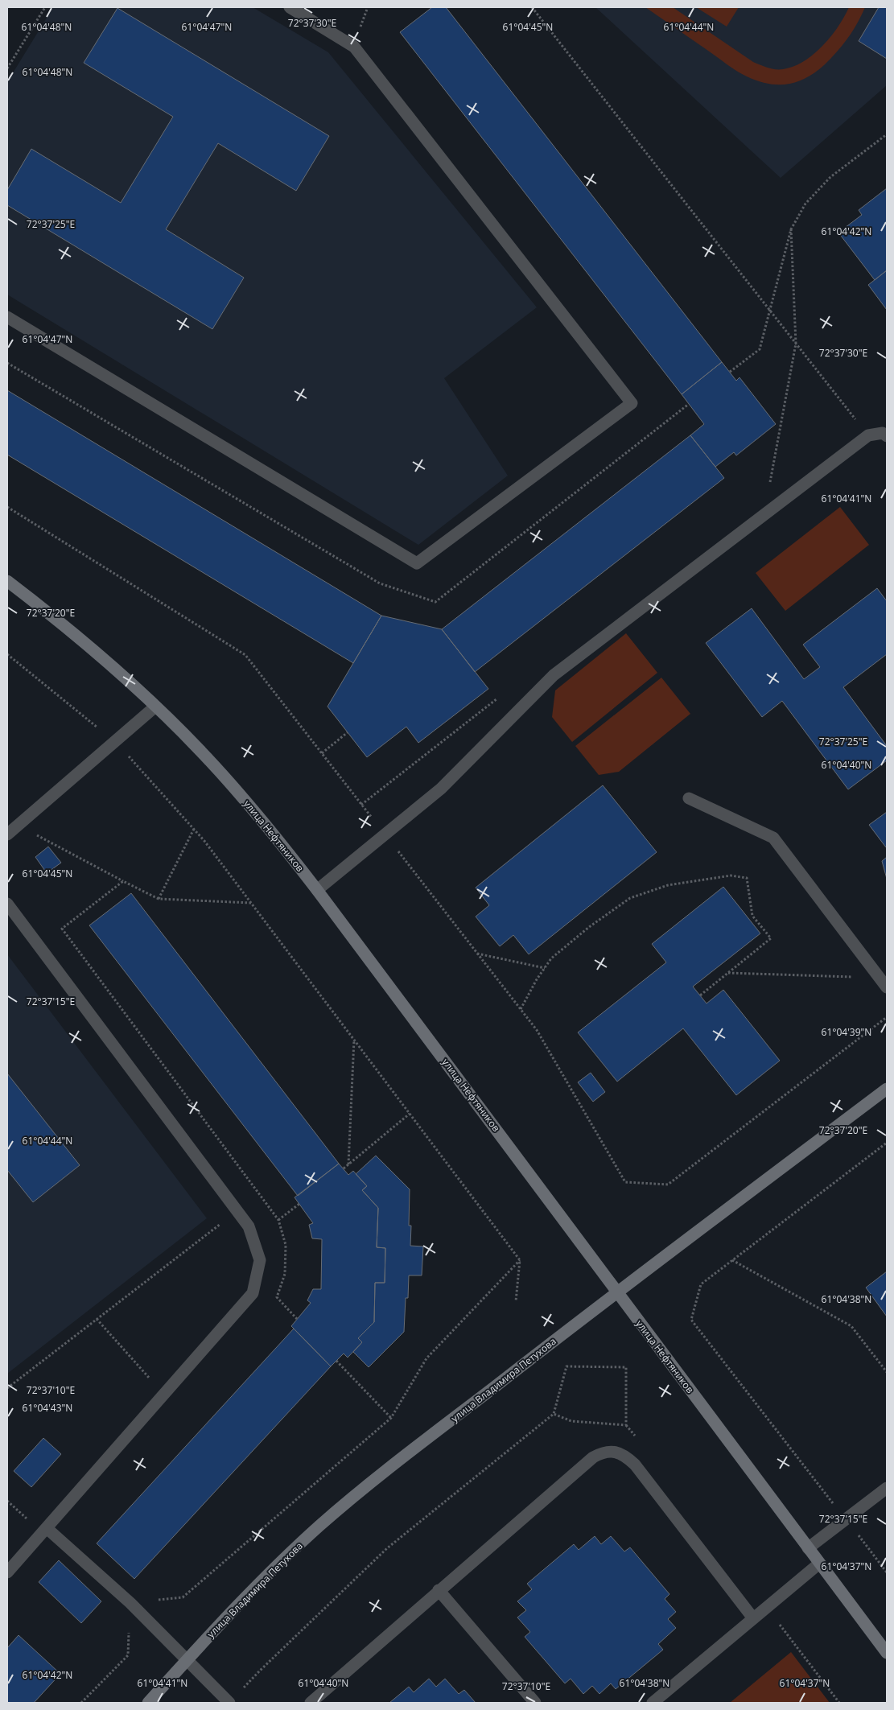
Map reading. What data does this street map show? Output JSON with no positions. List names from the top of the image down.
{
  "streets": {
    "main road": ["улица Нефтяников", "улица Владимира Петухова"]
  },
  "crossings": [
    ["улица Нефтяников", "улица Владимира Петухова"]
  ],
  "coordinates": [
    "72°37'30\"E",
    "61°04'47\"N",
    "61°04'45\"N",
    "61°04'48\"N",
    "61°04'44\"N",
    "72°37'25\"E",
    "61°04'42\"N",
    "61°04'41\"N",
    "72°37'20\"E",
    "61°04'40\"N",
    "72°37'15\"E",
    "61°04'39\"N",
    "61°04'38\"N",
    "72°37'10\"E",
    "61°04'43\"N",
    "61°04'37\"N"
  ]
}
